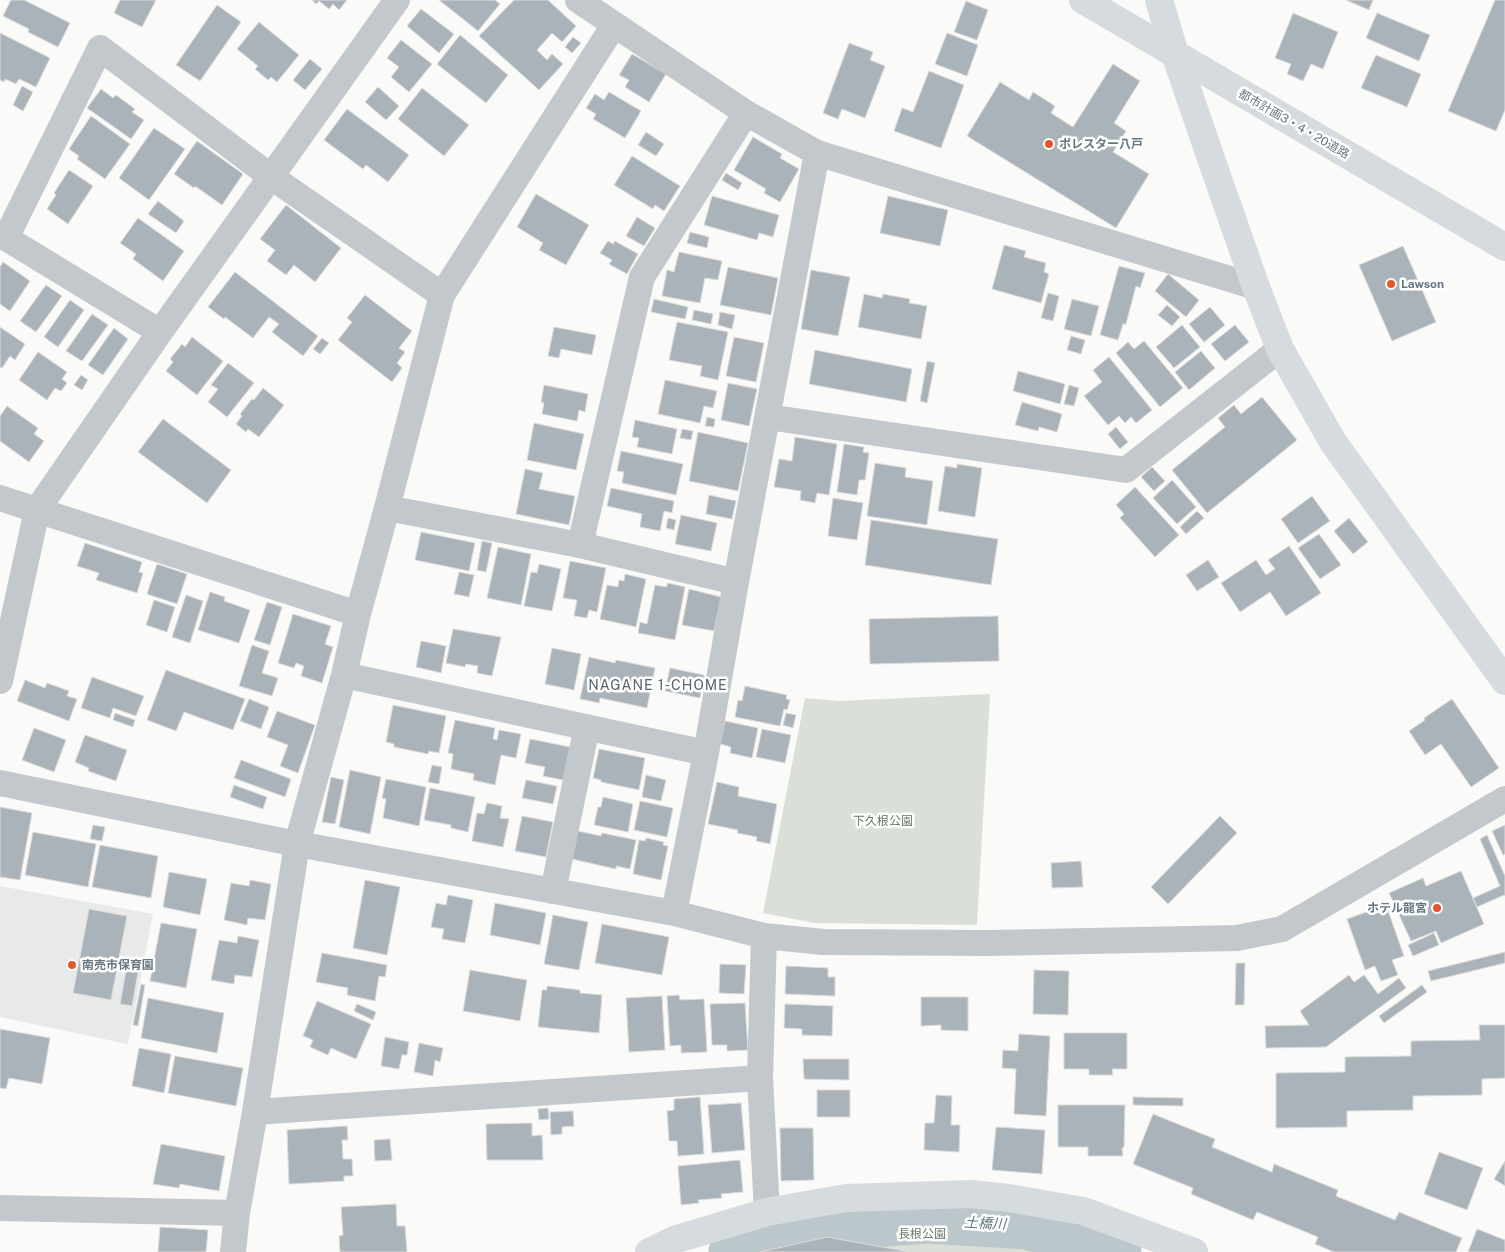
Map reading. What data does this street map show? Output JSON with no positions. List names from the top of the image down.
{
  "streets": {
    "street": ["都市計画3・4・20道路"]
  },
  "districts": ["NAGANE 1-CHOME"],
  "water": ["土橋川"],
  "parks": ["下久根公園", "長根公園"],
  "places": [
    "ポレスター八戸",
    "Lawson",
    "ホテル龍宮",
    "南売市保育園"
  ]
}
